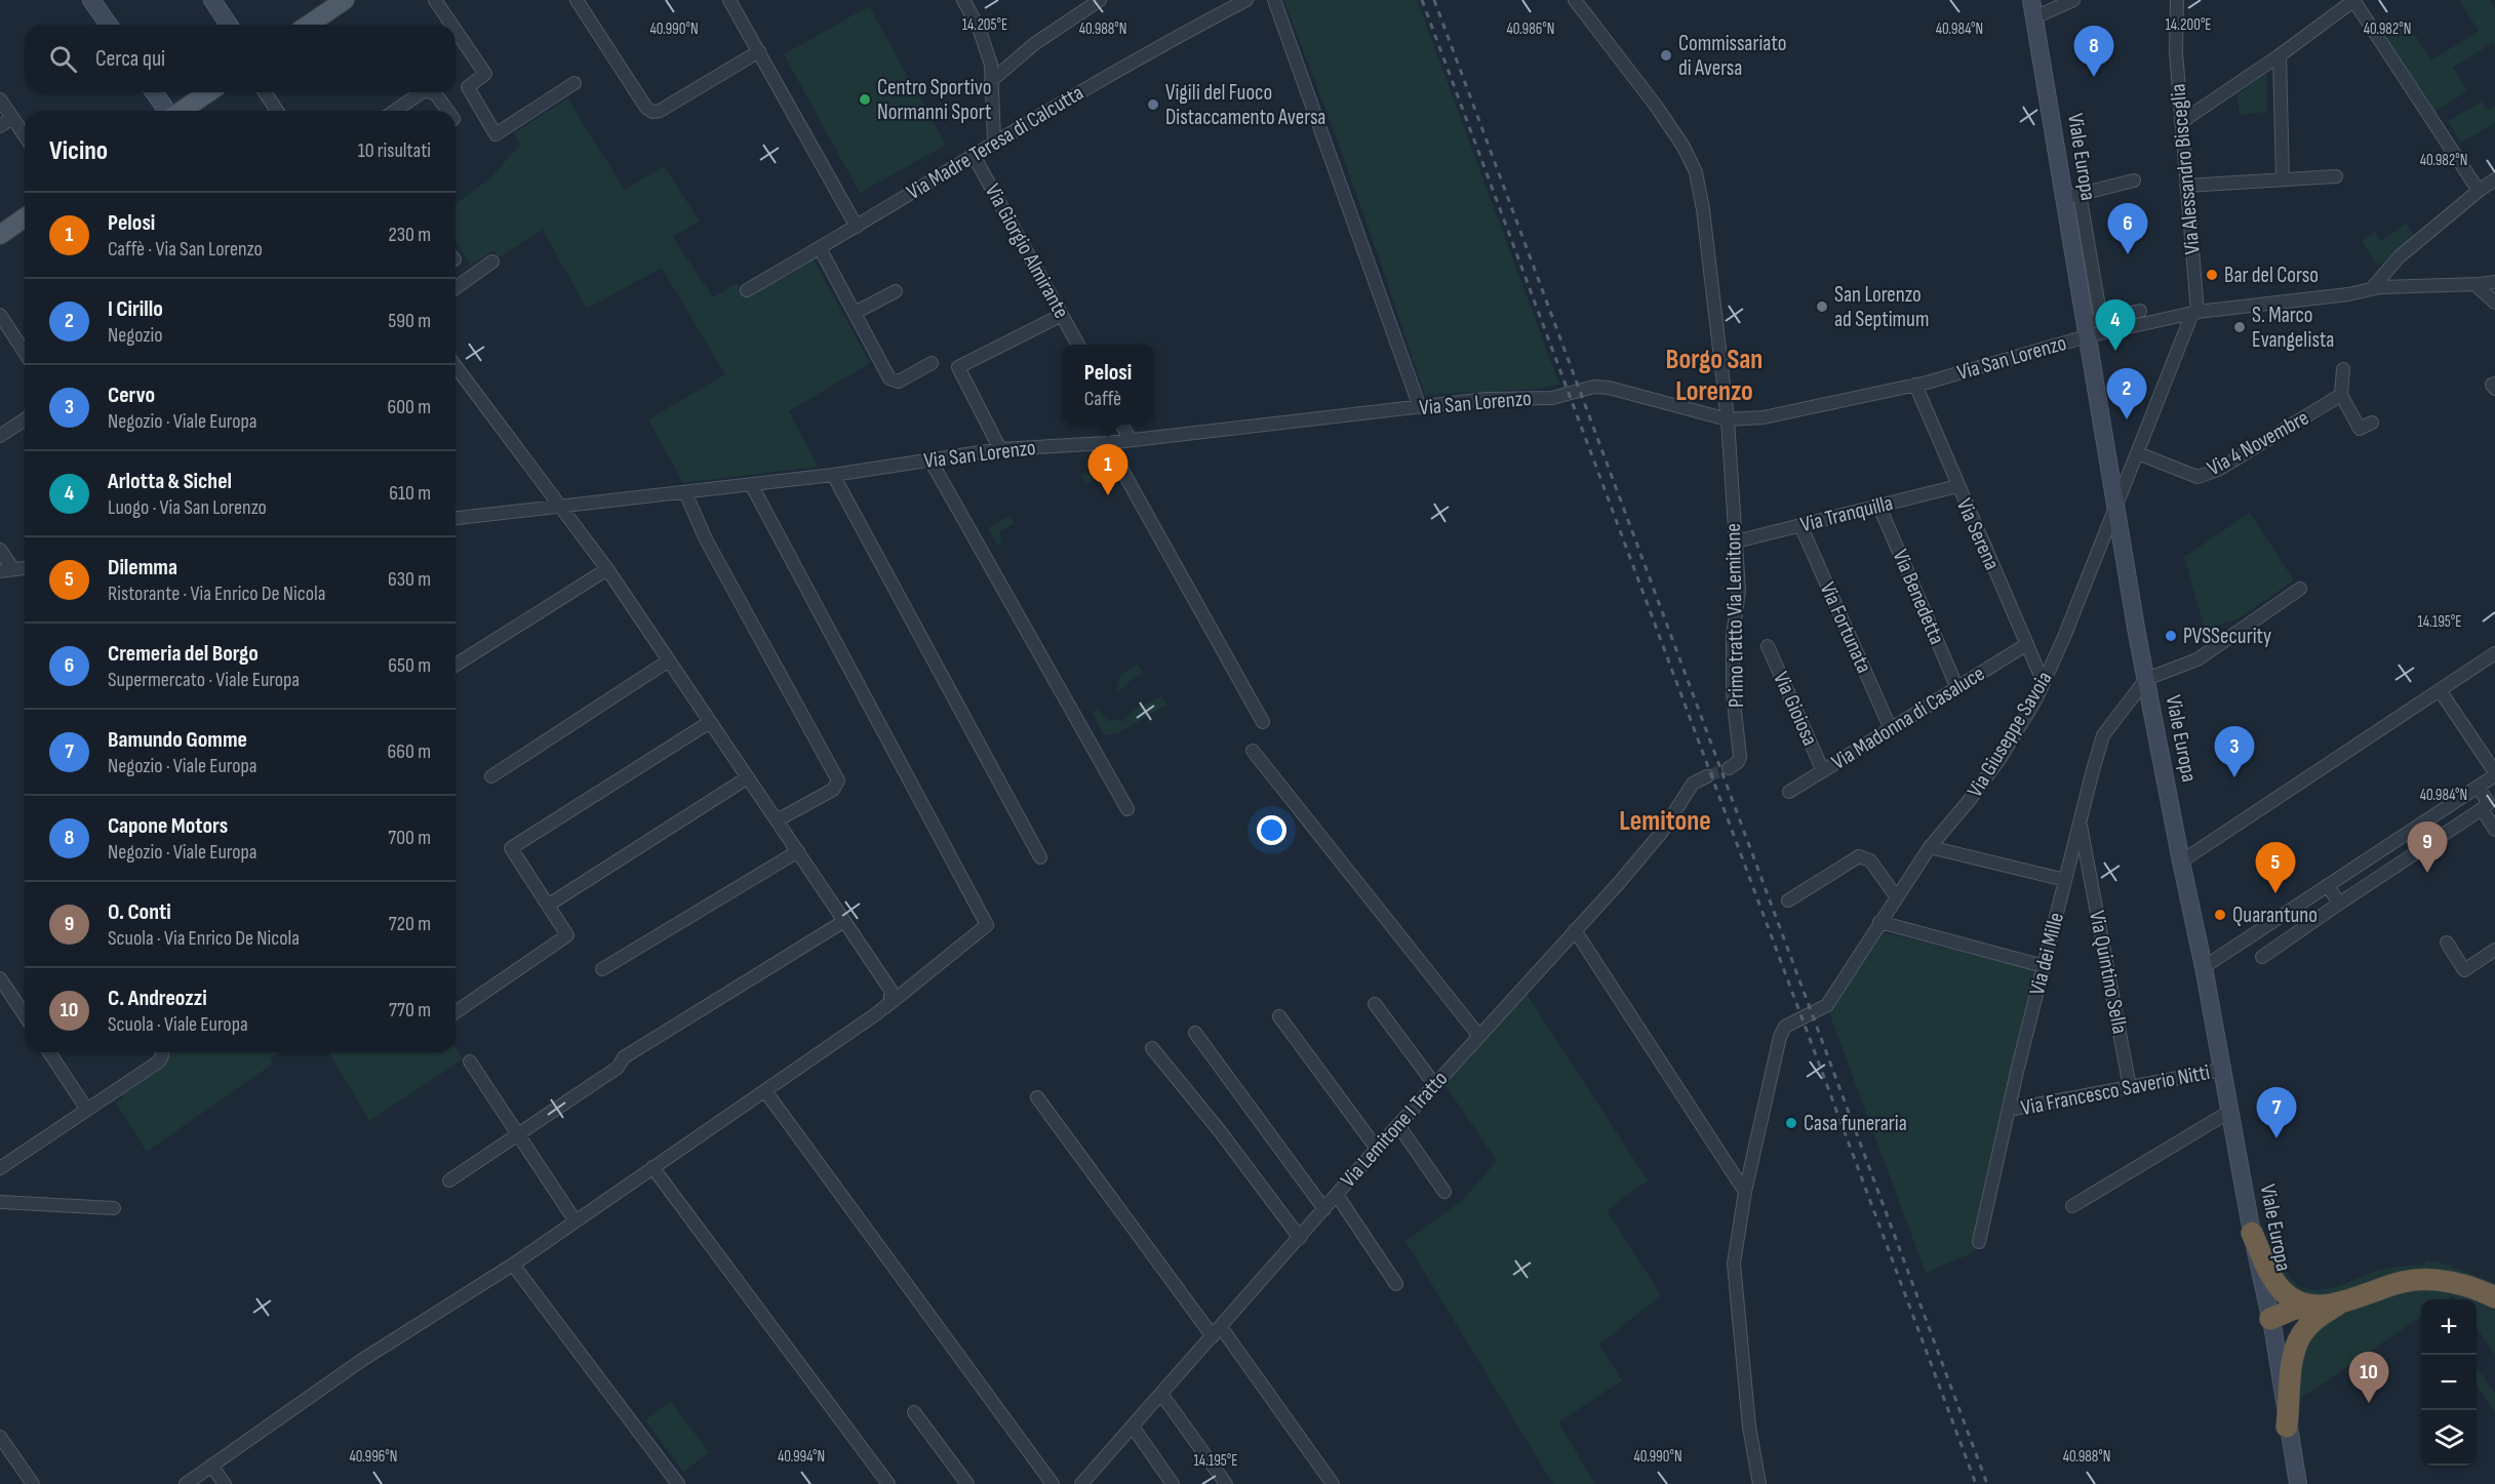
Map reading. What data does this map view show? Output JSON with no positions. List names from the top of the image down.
{
  "streets": {
    "main road": ["Viale Europa"],
    "street": [
      "Via Madre Teresa di Calcutta",
      "Via Alessandro Bisceglia",
      "Via Giorgio Almirante",
      "Via San Lorenzo",
      "Via 4 Novembre",
      "Via Tranquilla",
      "Via Serena",
      "Via Benedetta",
      "Primo tratto Via Lemitone",
      "Via Fortunata",
      "Via Gioiosa",
      "Via Madonna di Casaluce",
      "Via Giuseppe Savoia",
      "Via dei Mille",
      "Via Quintino Sella",
      "Via Francesco Saverio Nitti",
      "Via Lemitone I Tratto"
    ]
  },
  "crossings": [
    ["Via Madre Teresa di Calcutta", "Via Giorgio Almirante"],
    ["Viale Europa", "Via San Lorenzo"],
    ["Viale Europa", "Via Giuseppe Savoia"],
    ["Viale Europa", "Via dei Mille"],
    ["Viale Europa", "Via Francesco Saverio Nitti"],
    ["Via Alessandro Bisceglia", "Via San Lorenzo"],
    ["Via San Lorenzo", "Via Serena"],
    ["Via San Lorenzo", "Primo tratto Via Lemitone"],
    ["Via Tranquilla", "Via Serena"],
    ["Via Tranquilla", "Via Benedetta"],
    ["Via Tranquilla", "Primo tratto Via Lemitone"],
    ["Via Tranquilla", "Via Fortunata"],
    ["Via Serena", "Via Madonna di Casaluce"],
    ["Via Serena", "Via Giuseppe Savoia"],
    ["Via Benedetta", "Via Madonna di Casaluce"],
    ["Via Fortunata", "Via Madonna di Casaluce"],
    ["Via Gioiosa", "Via Madonna di Casaluce"],
    ["Via dei Mille", "Via Quintino Sella"],
    ["Via dei Mille", "Via Francesco Saverio Nitti"],
    ["Via Quintino Sella", "Via Francesco Saverio Nitti"]
  ],
  "districts": ["Borgo San Lorenzo", "Lemitone"],
  "places": [
    "Commissariato di Aversa",
    "Centro Sportivo Normanni Sport",
    "Vigili del Fuoco Distaccamento Aversa",
    "Bar del Corso",
    "San Lorenzo ad Septimum",
    "S. Marco Evangelista",
    "PVSSecurity",
    "Quarantuno",
    "Casa funeraria"
  ],
  "page": {
    "search": "Cerca qui",
    "pins": [
      "8",
      "6",
      "4",
      "2",
      "1",
      "3",
      "9",
      "5",
      "7",
      "10"
    ],
    "heading": ["Vicino", "10 risultati"],
    "list": [
      {
        "mark": "1",
        "name": "Pelosi",
        "note": "Caffè · Via San Lorenzo",
        "value": "230 m"
      },
      {
        "mark": "2",
        "name": "I Cirillo",
        "note": "Negozio",
        "value": "590 m"
      },
      {
        "mark": "3",
        "name": "Cervo",
        "note": "Negozio · Viale Europa",
        "value": "600 m"
      },
      {
        "mark": "4",
        "name": "Arlotta & Sichel",
        "note": "Luogo · Via San Lorenzo",
        "value": "610 m"
      },
      {
        "mark": "5",
        "name": "Dilemma",
        "note": "Ristorante · Via Enrico De Nicola",
        "value": "630 m"
      },
      {
        "mark": "6",
        "name": "Cremeria del Borgo",
        "note": "Supermercato · Viale Europa",
        "value": "650 m"
      },
      {
        "mark": "7",
        "name": "Bamundo Gomme",
        "note": "Negozio · Viale Europa",
        "value": "660 m"
      },
      {
        "mark": "8",
        "name": "Capone Motors",
        "note": "Negozio · Viale Europa",
        "value": "700 m"
      },
      {
        "mark": "9",
        "name": "O. Conti",
        "note": "Scuola · Via Enrico De Nicola",
        "value": "720 m"
      },
      {
        "mark": "10",
        "name": "C. Andreozzi",
        "note": "Scuola · Viale Europa",
        "value": "770 m"
      }
    ],
    "popup": ["Pelosi", "Caffè"],
    "map_buttons": ["+", "−"]
  },
  "coordinates": [
    "14.205°E",
    "14.200°E",
    "40.990°N",
    "40.988°N",
    "40.986°N",
    "40.984°N",
    "40.982°N",
    "14.195°E",
    "40.996°N",
    "40.994°N"
  ]
}
